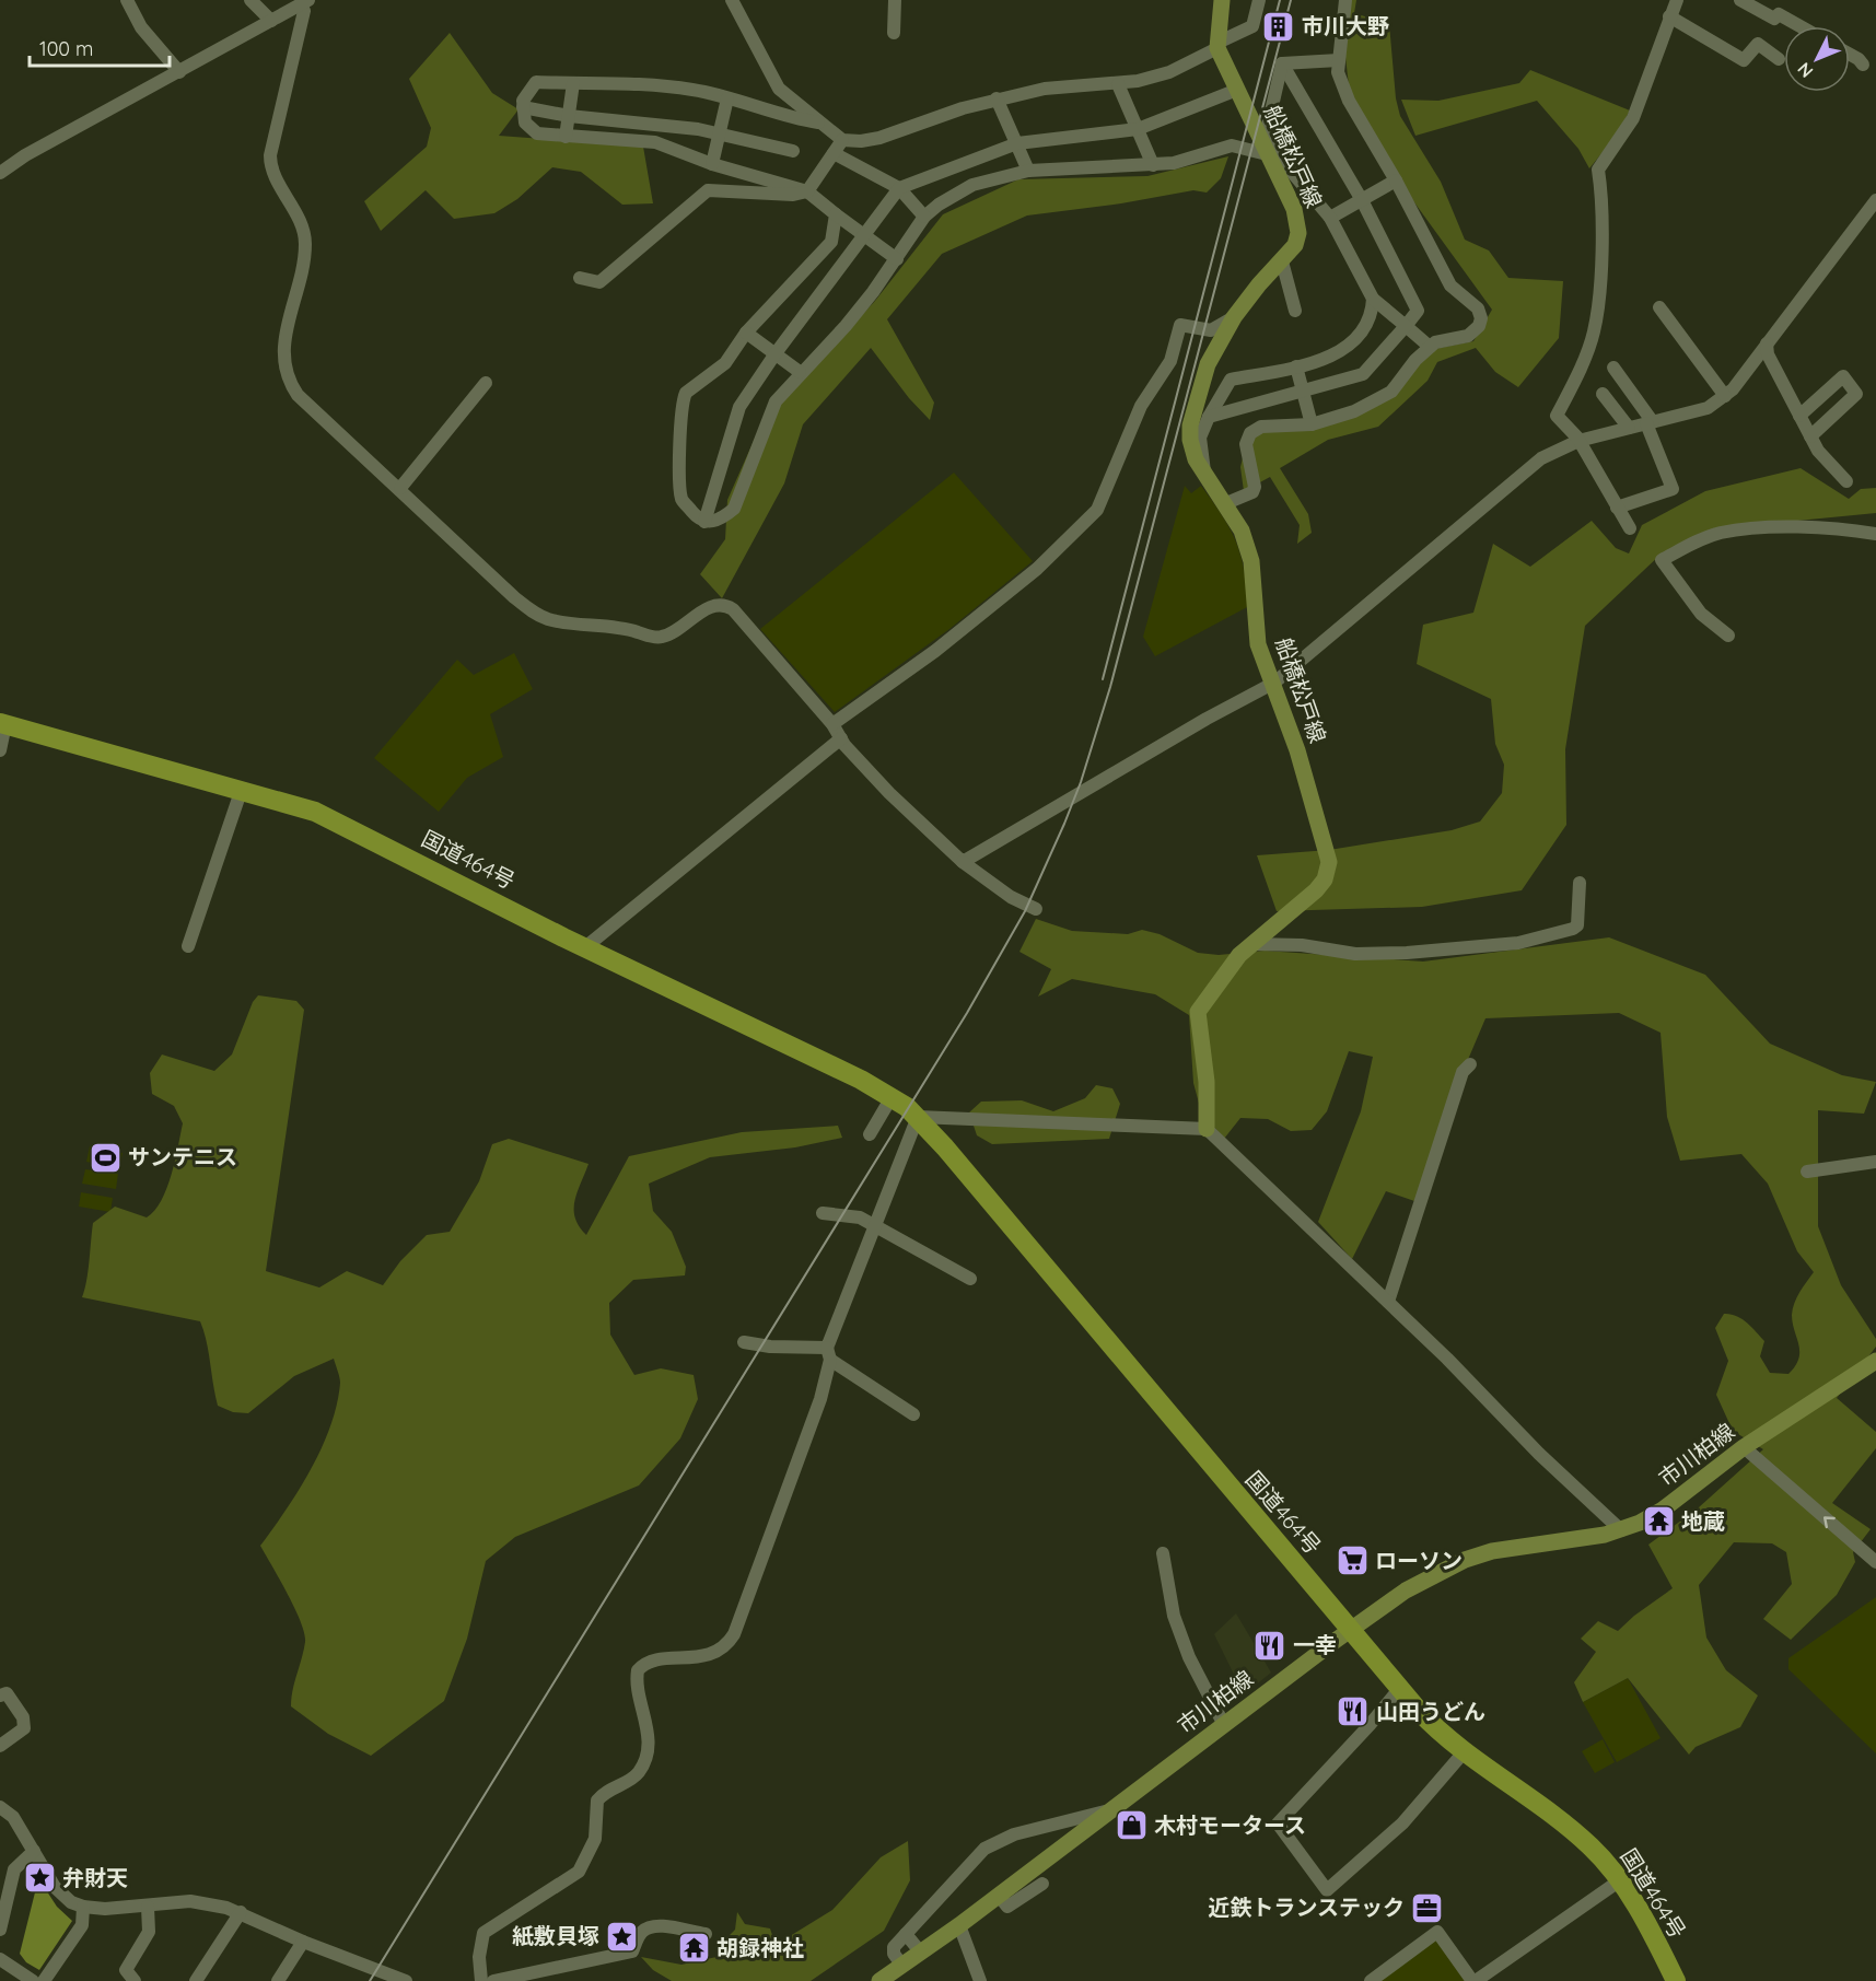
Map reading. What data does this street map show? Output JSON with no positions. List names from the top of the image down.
{
  "streets": {
    "highway": ["国道464号"],
    "main road": ["船橋松戸線", "市川柏線"]
  },
  "crossings": [
    ["国道464号", "市川柏線"]
  ],
  "places": {
    "building": ["市川大野"],
    "sports": ["サンテニス"],
    "temple": ["地蔵", "胡録神社"],
    "supermarket": ["ローソン"],
    "restaurant": ["一幸", "山田うどん"],
    "shop": ["木村モータース"],
    "place": ["弁財天", "紙敷貝塚"],
    "office": ["近鉄トランステック"]
  },
  "scale_bar": "100 m",
  "north": "bottom left"
}
